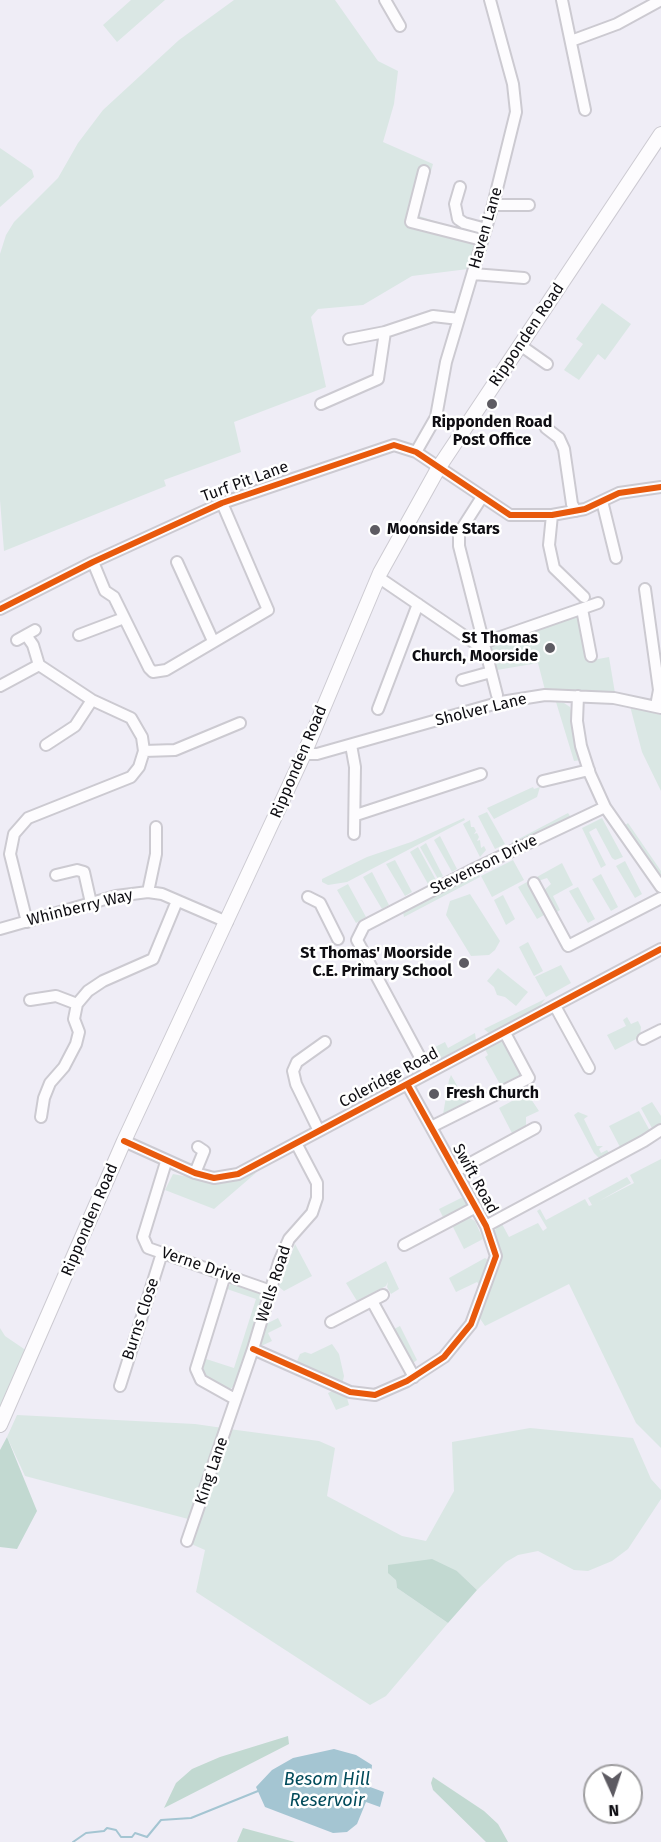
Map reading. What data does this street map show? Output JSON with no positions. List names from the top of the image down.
{
  "streets": {
    "main road": ["Ripponden Road"],
    "street": [
      "Haven Lane",
      "Turf Pit Lane",
      "Sholver Lane",
      "Stevenson Drive",
      "Whinberry Way",
      "Coleridge Road",
      "Swift Road",
      "Verne Drive",
      "Wells Road",
      "Burns Close",
      "King Lane"
    ]
  },
  "crossings": [
    ["Haven Lane", "Turf Pit Lane"],
    ["Ripponden Road", "Turf Pit Lane"],
    ["Ripponden Road", "Sholver Lane"],
    ["Ripponden Road", "Whinberry Way"],
    ["Ripponden Road", "Coleridge Road"],
    ["Stevenson Drive", "Coleridge Road"],
    ["Coleridge Road", "Swift Road"],
    ["Coleridge Road", "Verne Drive"],
    ["Coleridge Road", "Wells Road"],
    ["Swift Road", "Wells Road"],
    ["Verne Drive", "Wells Road"],
    ["Verne Drive", "Burns Close"],
    ["Wells Road", "King Lane"]
  ],
  "water": ["Besom Hill Reservoir"],
  "places": [
    "Ripponden Road Post Office",
    "Moonside Stars",
    "St Thomas Church, Moorside",
    "St Thomas' Moorside C.E. Primary School",
    "Fresh Church"
  ],
  "north": "bottom"
}
